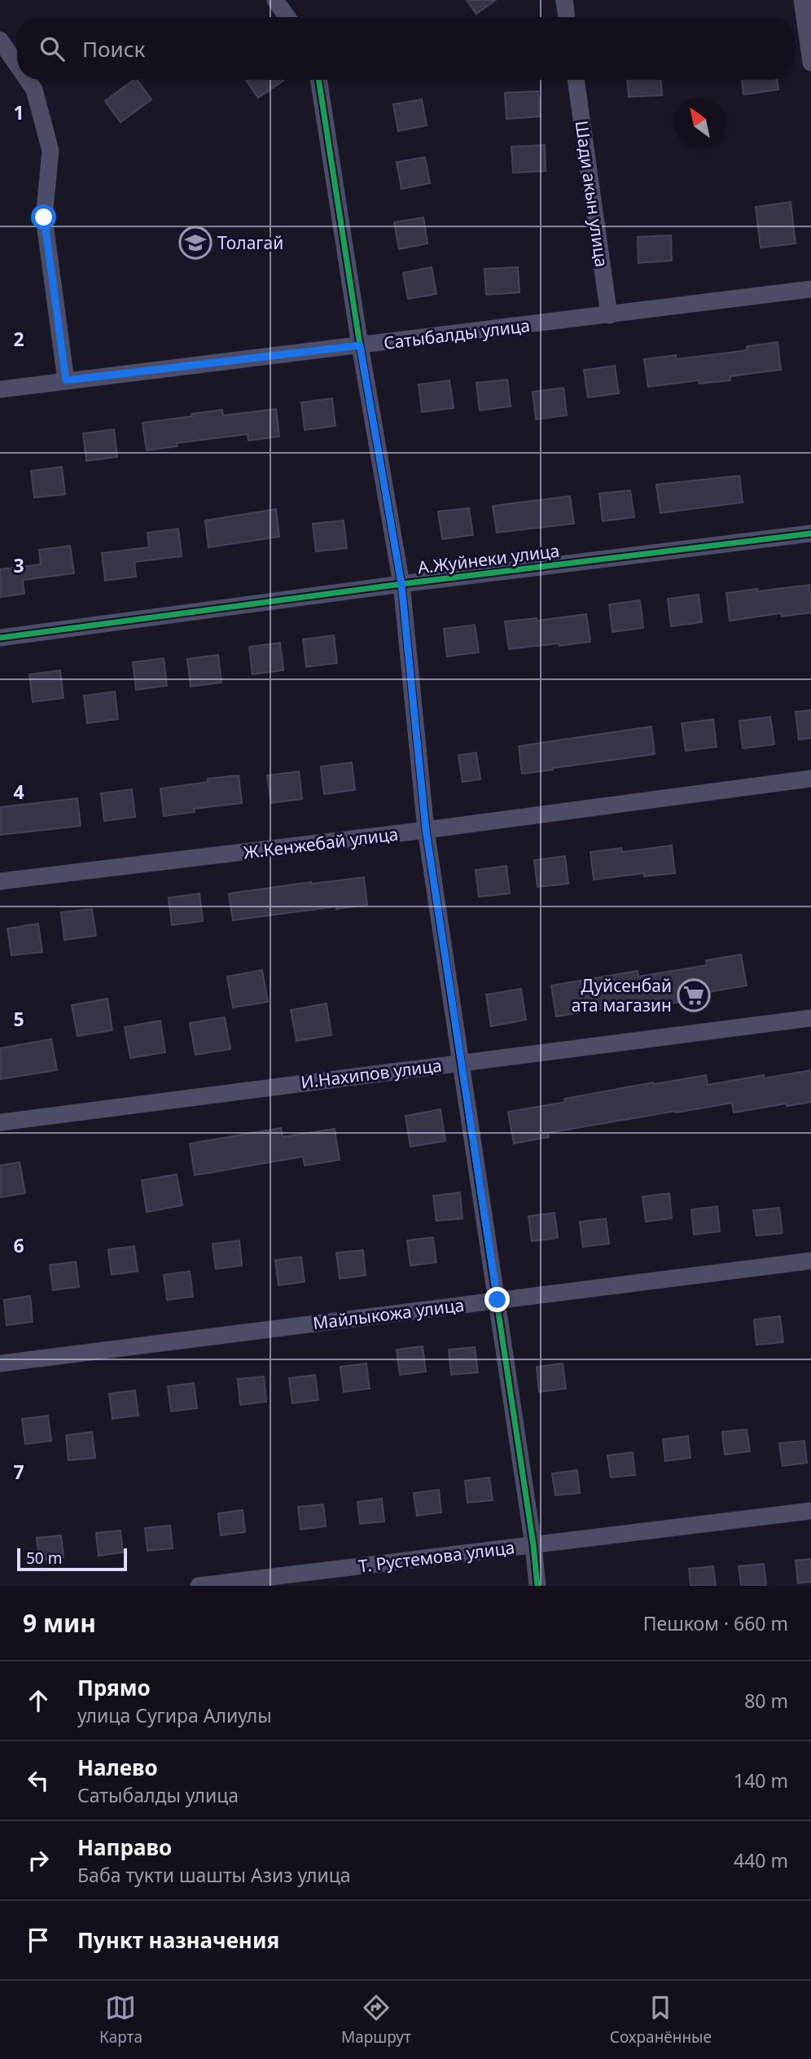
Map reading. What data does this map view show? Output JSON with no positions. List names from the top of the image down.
{
  "streets": {
    "street": [
      "Шади акын улица",
      "Сатыбалды улица",
      "А.Жуйнеки улица",
      "Ж.Кенжебай улица",
      "И.Нахипов улица",
      "Майлыкожа улица",
      "Т. Рустемова улица"
    ]
  },
  "crossings": [
    ["Шади акын улица", "Сатыбалды улица"]
  ],
  "places": {
    "school or university": ["Толагай"],
    "supermarket": ["Дуйсенбай ата магазин"]
  },
  "scale_bar": "50 m",
  "north": "top left",
  "page": {
    "search": "Поиск",
    "scale": "50 m",
    "heading": ["9 мин", "Пешком · 660 m"],
    "list": [
      ["Прямо", "улица Сугира Алиулы", "80 m"],
      ["Налево", "Сатыбалды улица", "140 m"],
      ["Направо", "Баба тукти шашты Азиз улица", "440 m"],
      "Пункт назначения"
    ],
    "nav": ["Карта", "Маршрут", "Сохранённые"]
  },
  "grid": {
    "rows": [
      "1",
      "2",
      "3",
      "4",
      "5",
      "6",
      "7"
    ]
  }
}
